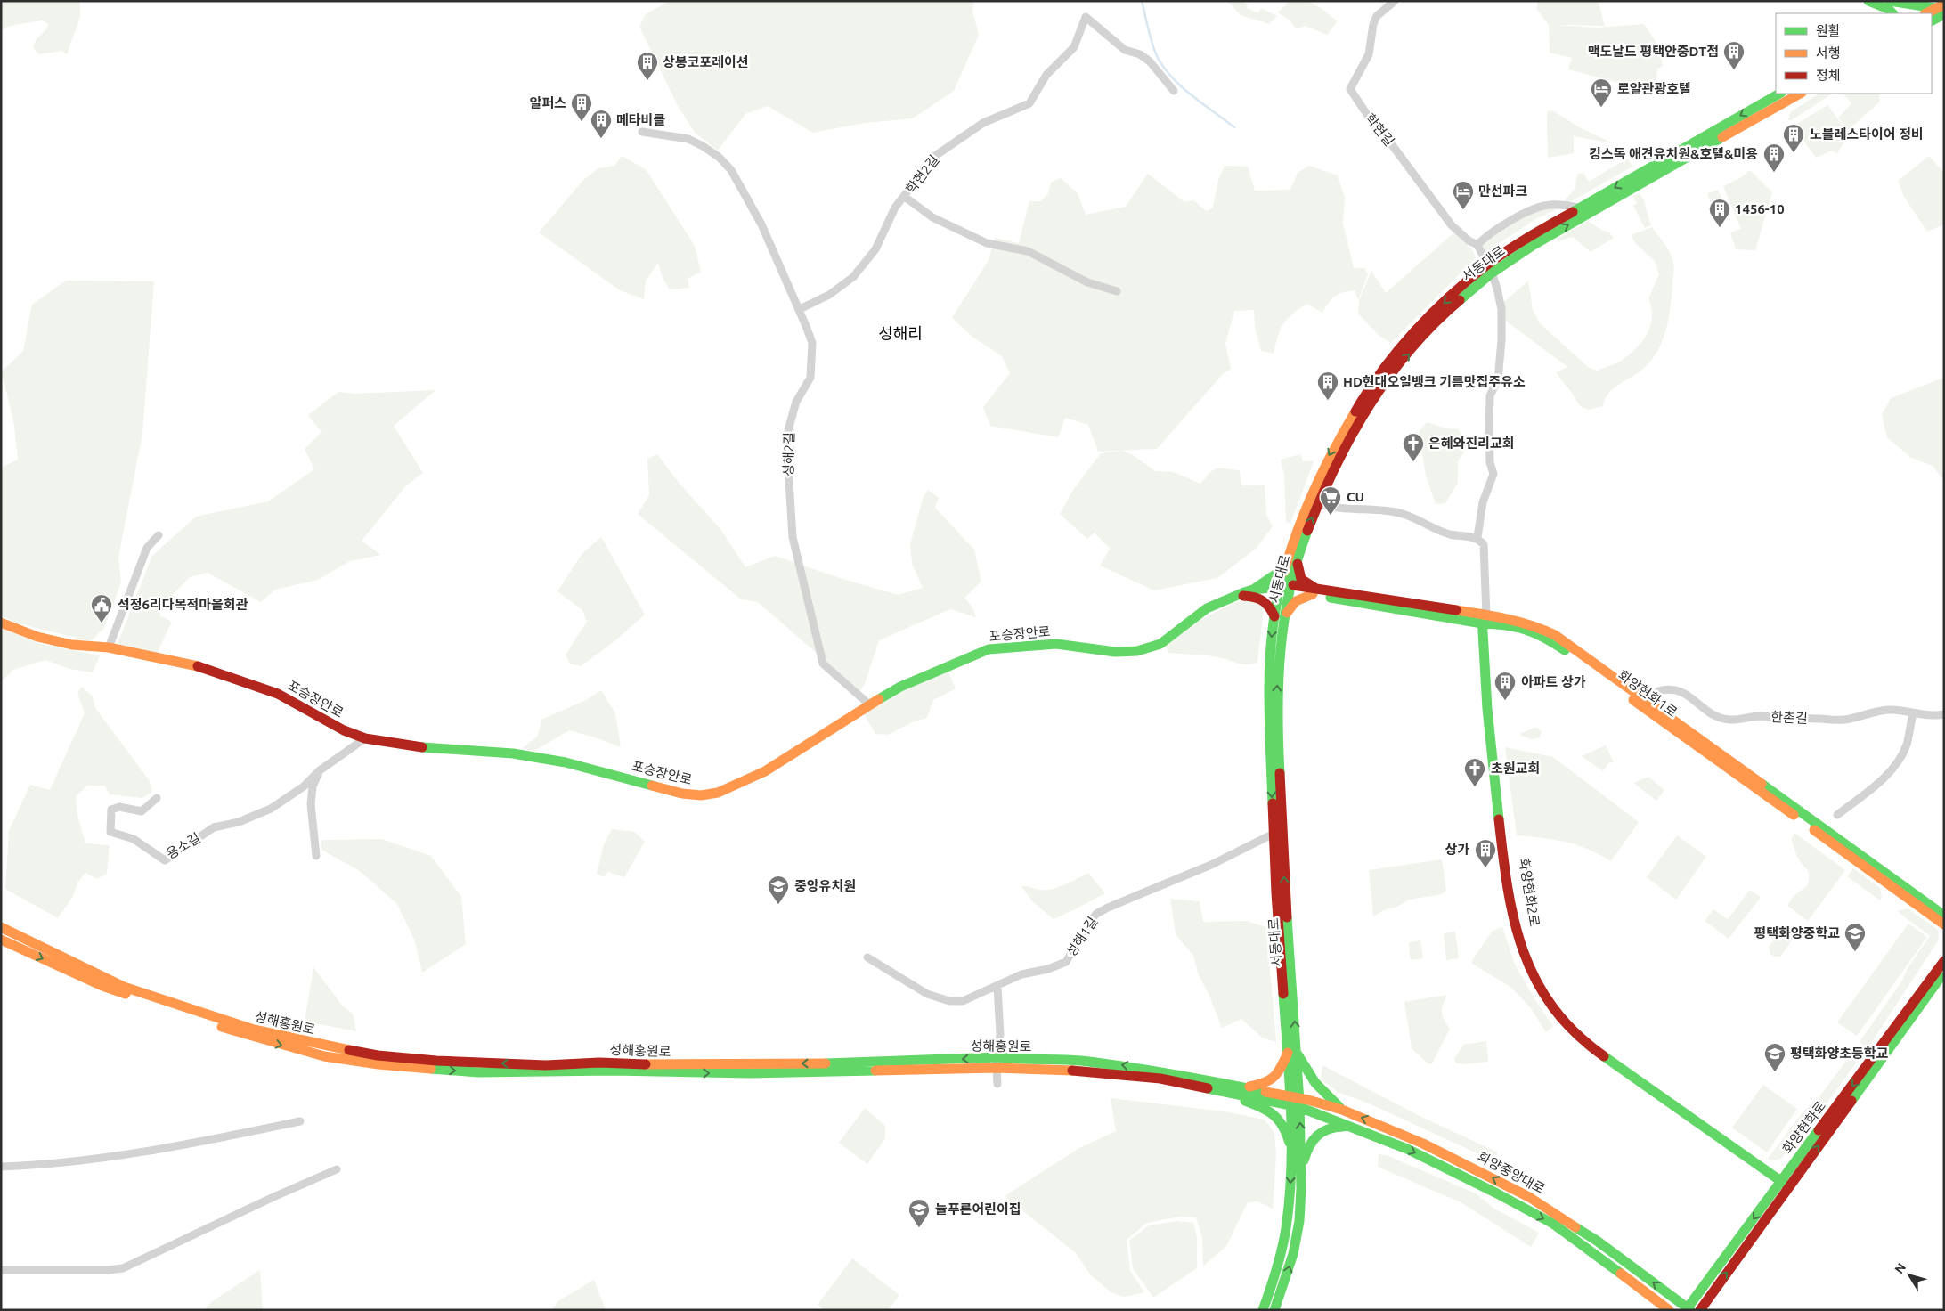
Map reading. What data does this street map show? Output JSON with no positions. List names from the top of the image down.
{
  "streets": {
    "main road": [
      "서동대로",
      "포승장안로",
      "화양현화1로",
      "화양현화2로",
      "성해홍원로",
      "화양현화로",
      "화양중앙대로"
    ],
    "street": [
      "학현길",
      "학현2길",
      "성해2길",
      "한촌길",
      "용소길",
      "성해1길"
    ]
  },
  "crossings": [
    ["학현길", "서동대로"],
    ["서동대로", "화양현화1로"],
    ["서동대로", "성해1길"],
    ["서동대로", "성해홍원로"],
    ["서동대로", "화양중앙대로"],
    ["성해2길", "포승장안로"],
    ["포승장안로", "용소길"],
    ["화양현화1로", "한촌길"],
    ["화양현화1로", "화양현화2로"],
    ["화양현화2로", "화양현화로"],
    ["성해홍원로", "화양중앙대로"],
    ["화양현화로", "화양중앙대로"]
  ],
  "districts": ["성해리"],
  "places": {
    "building": [
      "맥도날드 평택안중DT점",
      "상봉코포레이션",
      "알퍼스",
      "메타비클",
      "노블레스타이어 정비",
      "킹스독 애견유치원&호텔&미용",
      "1456-10",
      "HD현대오일뱅크 기름맛집주유소",
      "아파트 상가",
      "상가"
    ],
    "hotel": ["로얄관광호텔", "만선파크"],
    "church": ["은혜와진리교회", "초원교회"],
    "supermarket": ["CU"],
    "public building": ["석정6리다목적마을회관"],
    "school or university": [
      "중앙유치원",
      "평택화양중학교",
      "평택화양초등학교",
      "늘푸른어린이집"
    ]
  },
  "legend": ["원활", "서행", "정체"],
  "north": "top left"
}
